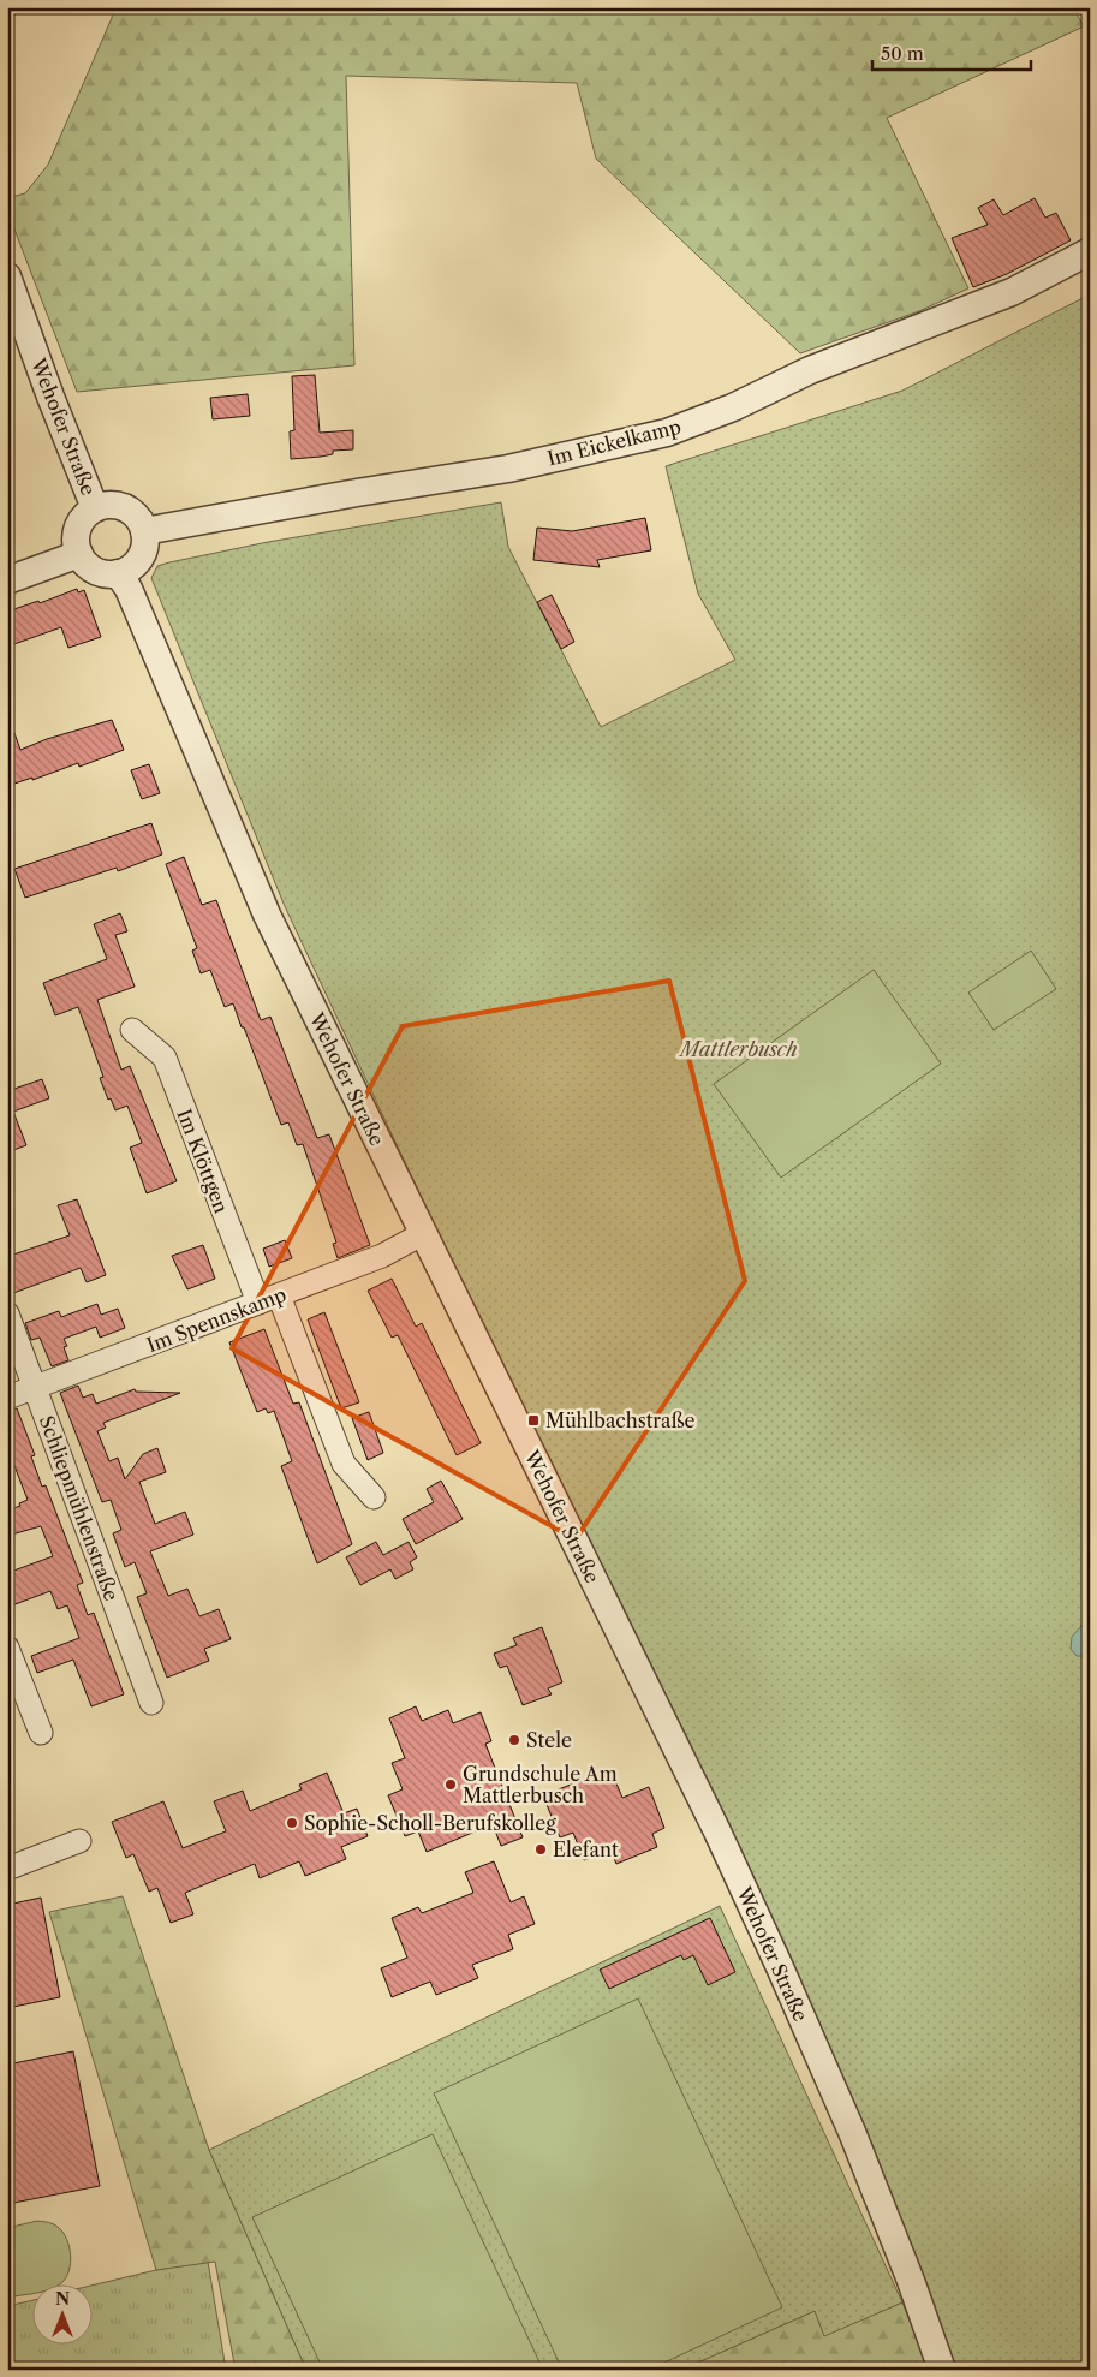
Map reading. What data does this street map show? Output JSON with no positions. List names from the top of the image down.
{
  "streets": {
    "street": [
      "Wehofer Straße",
      "Im Eickelkamp",
      "Im Klöttgen",
      "Im Spennskamp",
      "Schliepmühlenstraße"
    ]
  },
  "crossings": [
    ["Wehofer Straße", "Im Eickelkamp"],
    ["Wehofer Straße", "Im Spennskamp"],
    ["Im Klöttgen", "Im Spennskamp"],
    ["Im Spennskamp", "Schliepmühlenstraße"]
  ],
  "parks": ["Mattlerbusch"],
  "places": {
    "transit": ["Mühlbachstraße"],
    "other": [
      "Stele",
      "Grundschule Am Mattlerbusch",
      "Sophie-Scholl-Berufskolleg",
      "Elefant"
    ]
  },
  "scale_bar": "50 m",
  "north": "top"
}
